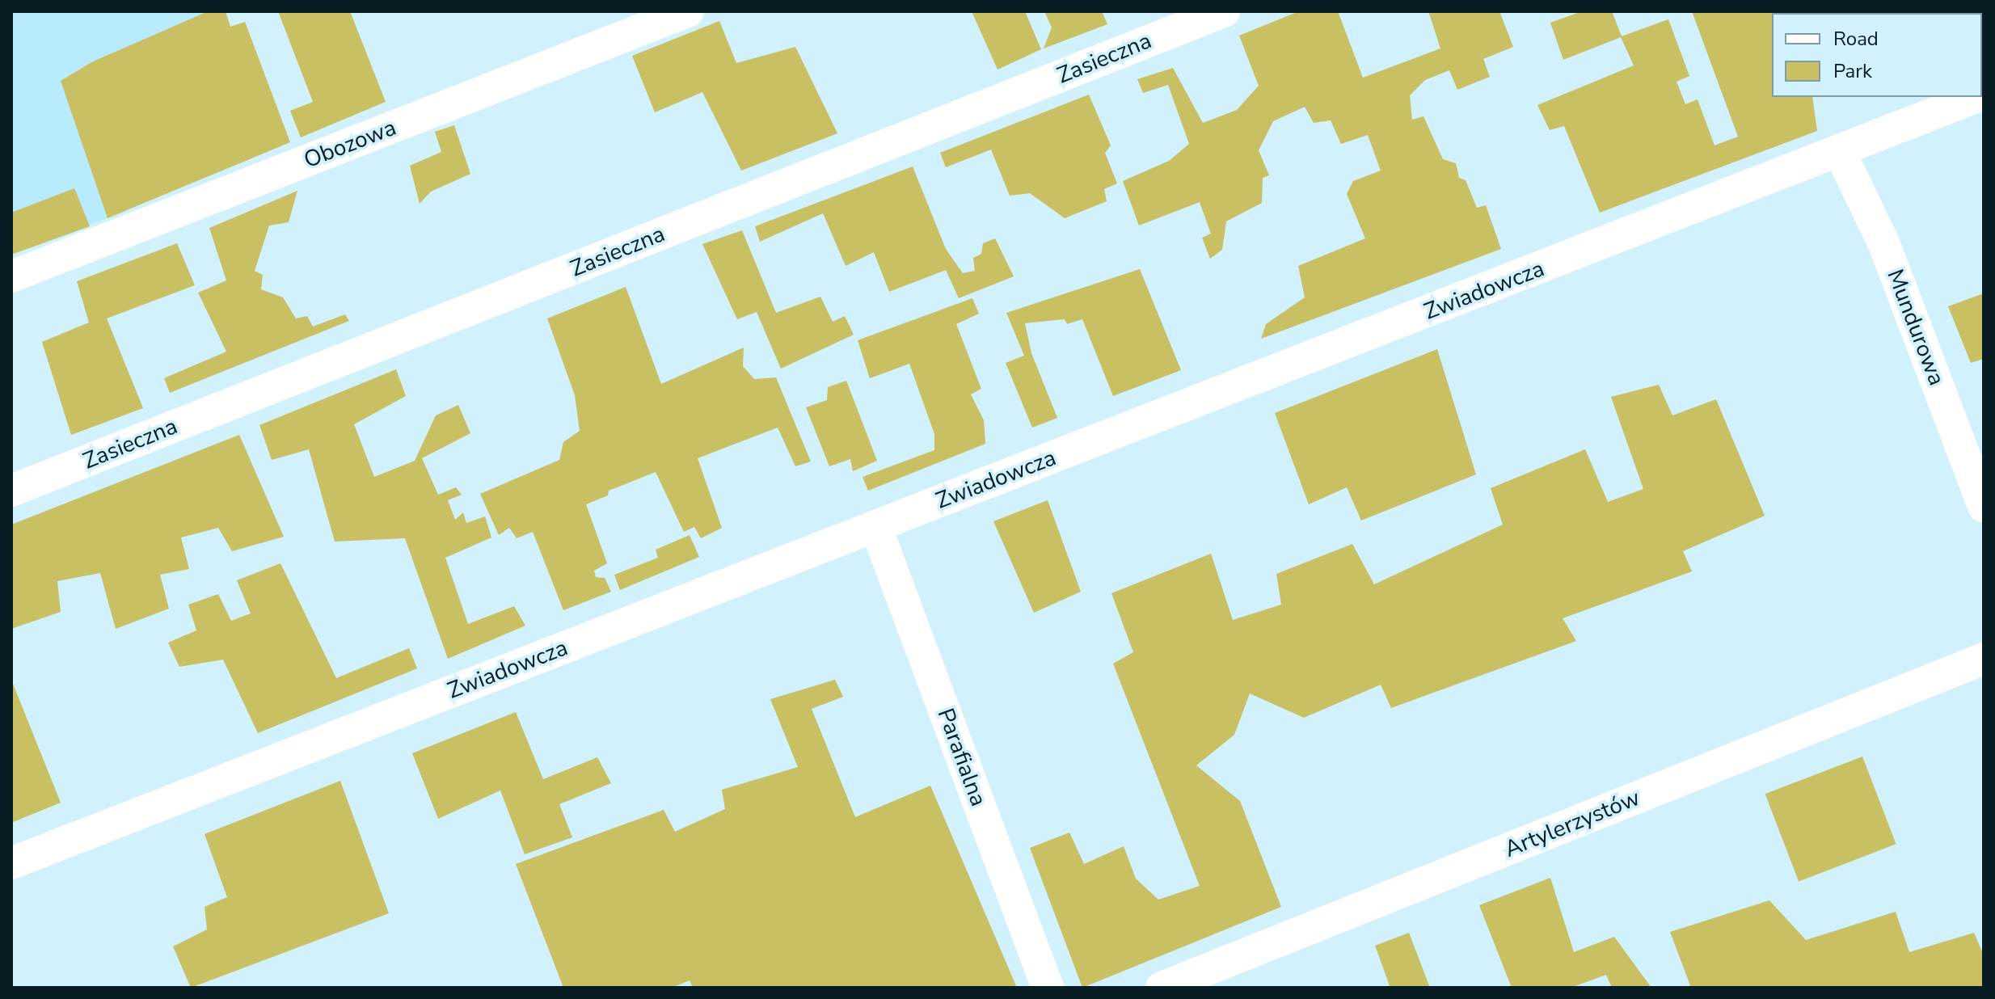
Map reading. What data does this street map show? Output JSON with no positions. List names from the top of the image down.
{
  "streets": {
    "street": [
      "Zasieczna",
      "Obozowa",
      "Zwiadowcza",
      "Mundurowa",
      "Parafialna",
      "Artylerzystów"
    ]
  },
  "crossings": [
    ["Zwiadowcza", "Mundurowa"],
    ["Zwiadowcza", "Parafialna"]
  ],
  "legend": ["Road", "Park"]
}
